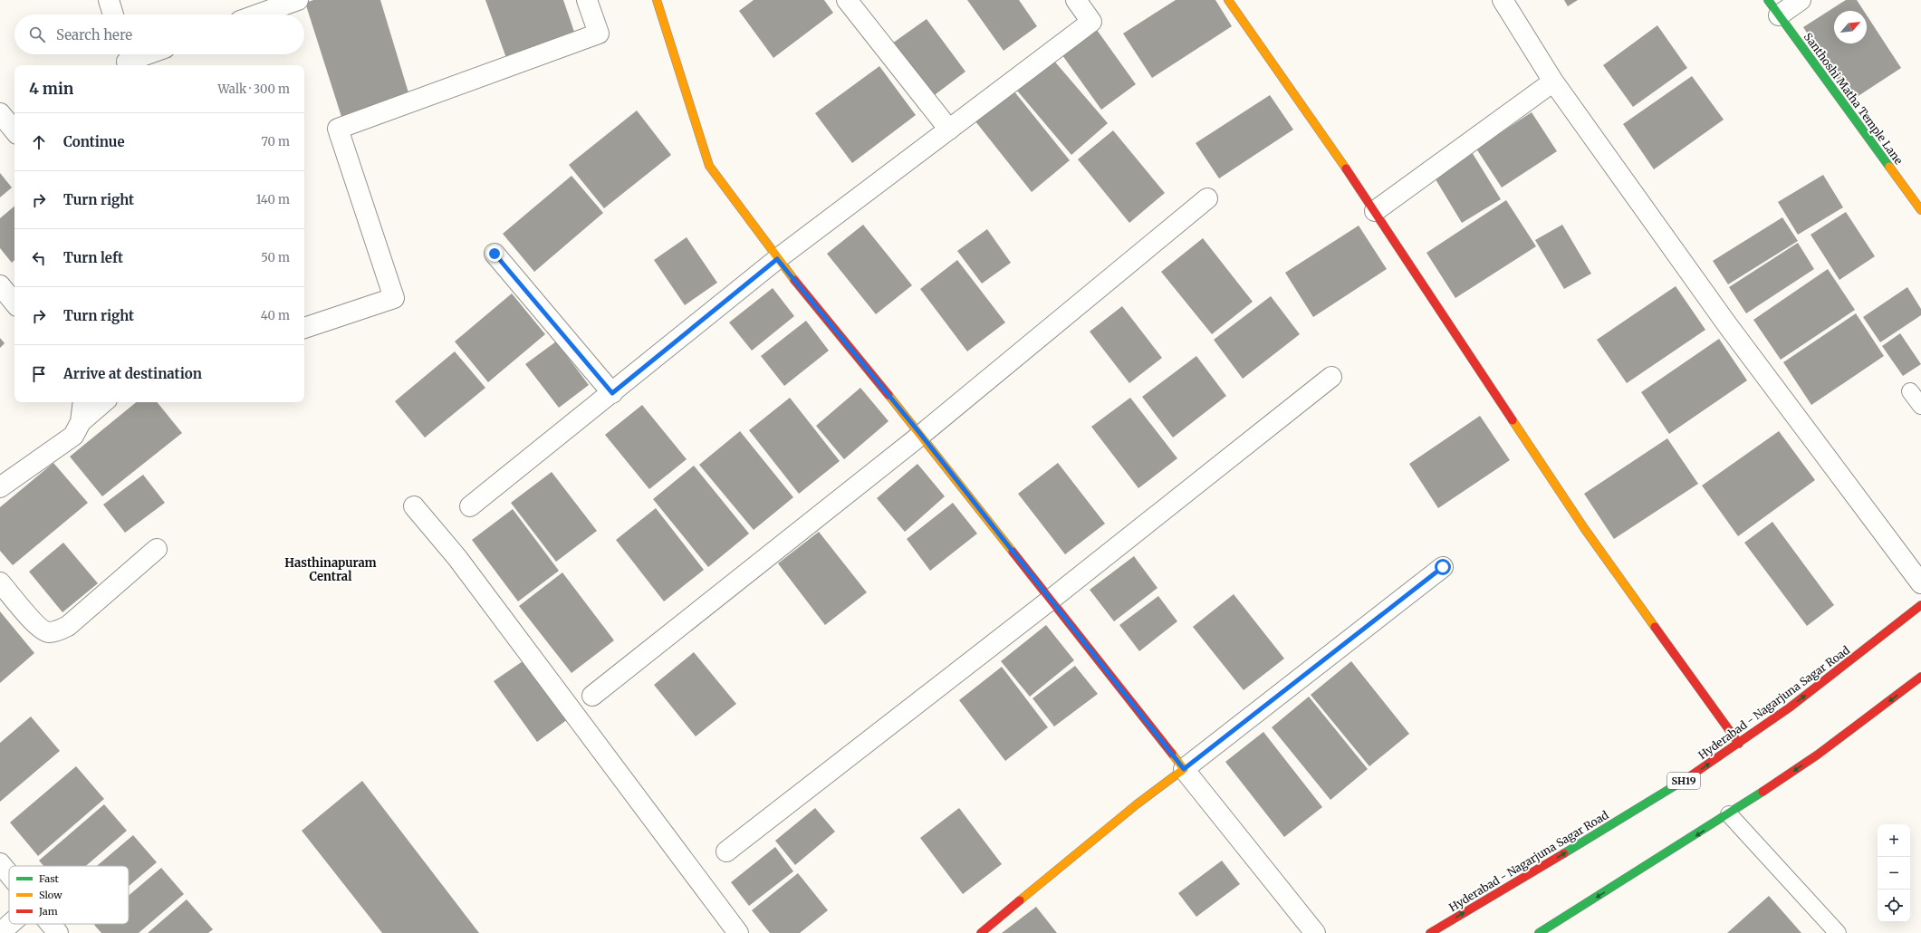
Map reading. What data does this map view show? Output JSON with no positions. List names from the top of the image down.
{
  "streets": {
    "street": ["Santhoshi Matha Temple Lane", "Hyderabad - Nagarjuna Sagar Road", "SH19"]
  },
  "districts": ["Hasthinapuram Central"],
  "legend": ["Fast", "Slow", "Jam"],
  "north": "top right",
  "page": {
    "search": "Search here",
    "heading": ["4 min", "Walk · 300 m"],
    "list": [
      ["Continue", "70 m"],
      ["Turn right", "140 m"],
      ["Turn left", "50 m"],
      ["Turn right", "40 m"],
      "Arrive at destination"
    ],
    "map_buttons": ["+", "−"]
  }
}
